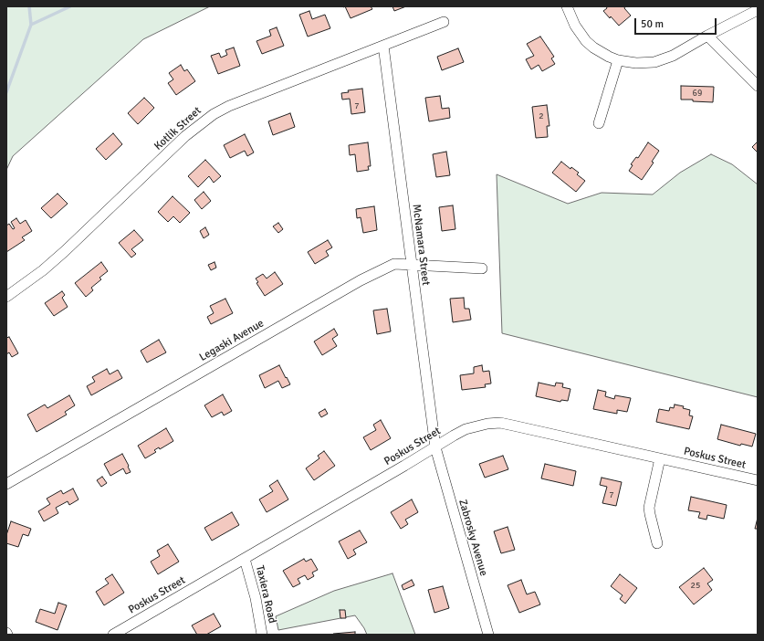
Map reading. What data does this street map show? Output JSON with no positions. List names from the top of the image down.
{
  "streets": {
    "street": [
      "Kotlik Street",
      "McNamara Street",
      "Legaski Avenue",
      "Poskus Street",
      "Zabrosky Avenue",
      "Taxiera Road"
    ]
  },
  "crossings": [
    ["Kotlik Street", "McNamara Street"],
    ["McNamara Street", "Legaski Avenue"],
    ["McNamara Street", "Poskus Street"],
    ["McNamara Street", "Zabrosky Avenue"],
    ["Poskus Street", "Zabrosky Avenue"],
    ["Poskus Street", "Taxiera Road"]
  ],
  "house_numbers": [
    "69",
    "7",
    "2",
    "7",
    "25"
  ],
  "scale_bar": "50 m"
}
